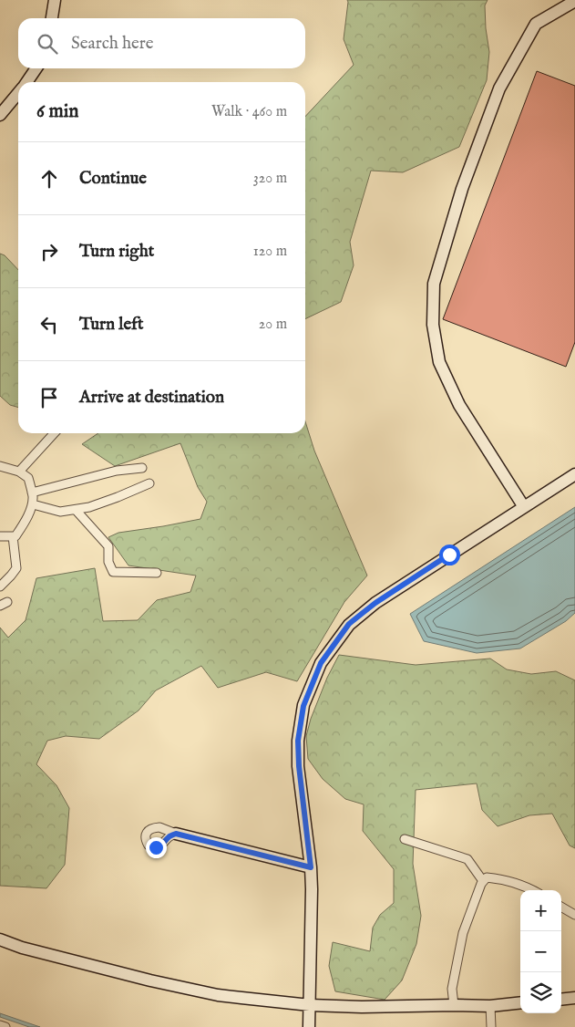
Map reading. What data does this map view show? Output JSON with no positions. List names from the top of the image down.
{
  "page": {
    "search": "Search here",
    "heading": ["6 min", "Walk · 460 m"],
    "list": [
      ["Continue", "320 m"],
      ["Turn right", "120 m"],
      ["Turn left", "20 m"],
      "Arrive at destination"
    ],
    "map_buttons": ["+", "−"]
  }
}
